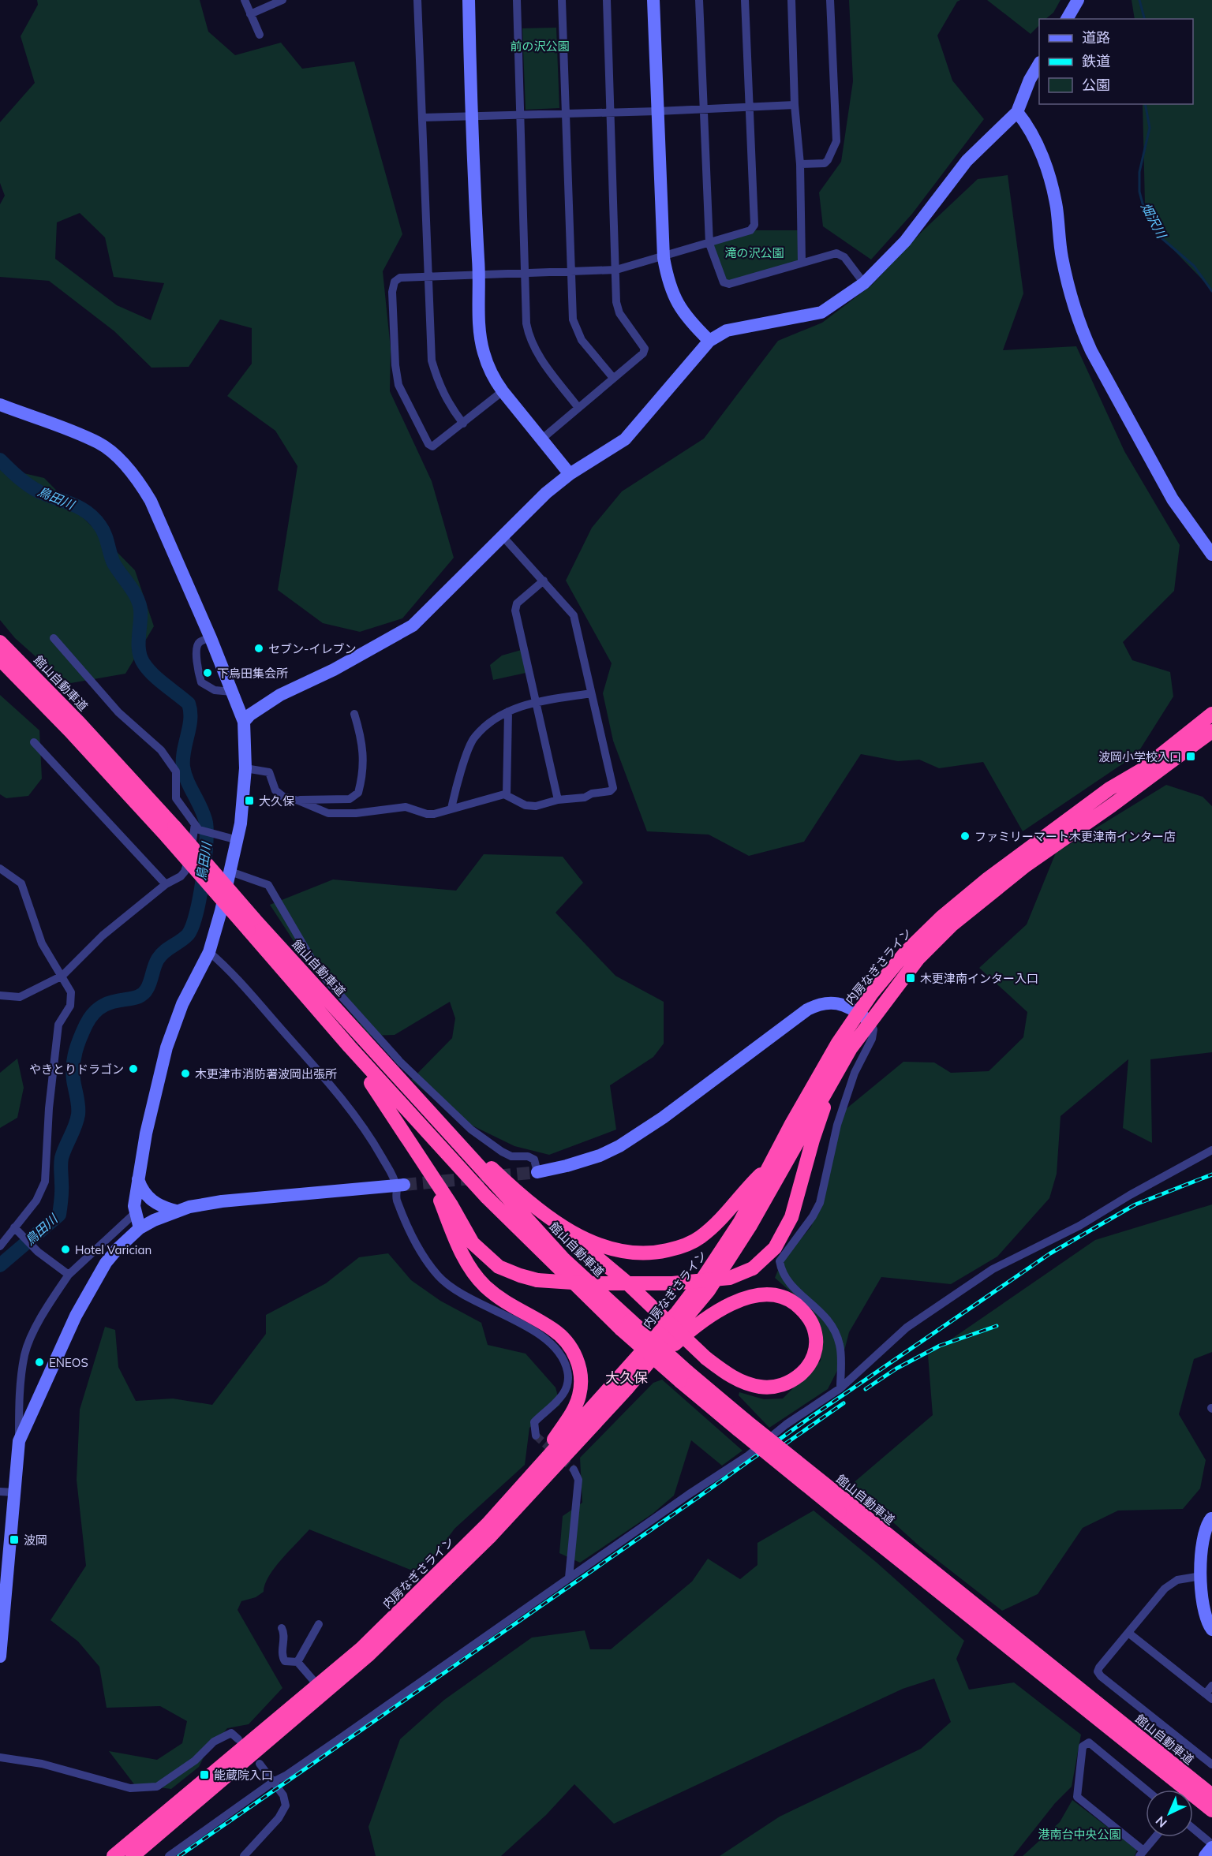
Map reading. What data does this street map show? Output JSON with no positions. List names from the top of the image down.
{
  "streets": {
    "highway": ["館山自動車道", "内房なぎさライン"]
  },
  "districts": ["大久保"],
  "water": ["畑沢川", "鳥田川"],
  "parks": ["前の沢公園", "滝の沢公園", "港南台中央公園"],
  "places": {
    "other": [
      "セブン-イレブン",
      "下烏田集会所",
      "ファミリーマート木更津南インター店",
      "やきとりドラゴン",
      "木更津市消防署波岡出張所",
      "Hotel Varician",
      "ENEOS"
    ],
    "transit": [
      "波岡小学校入口",
      "大久保",
      "木更津南インター入口",
      "波岡",
      "能蔵院入口"
    ]
  },
  "legend": ["道路", "鉄道", "公園"],
  "north": "bottom left"
}
